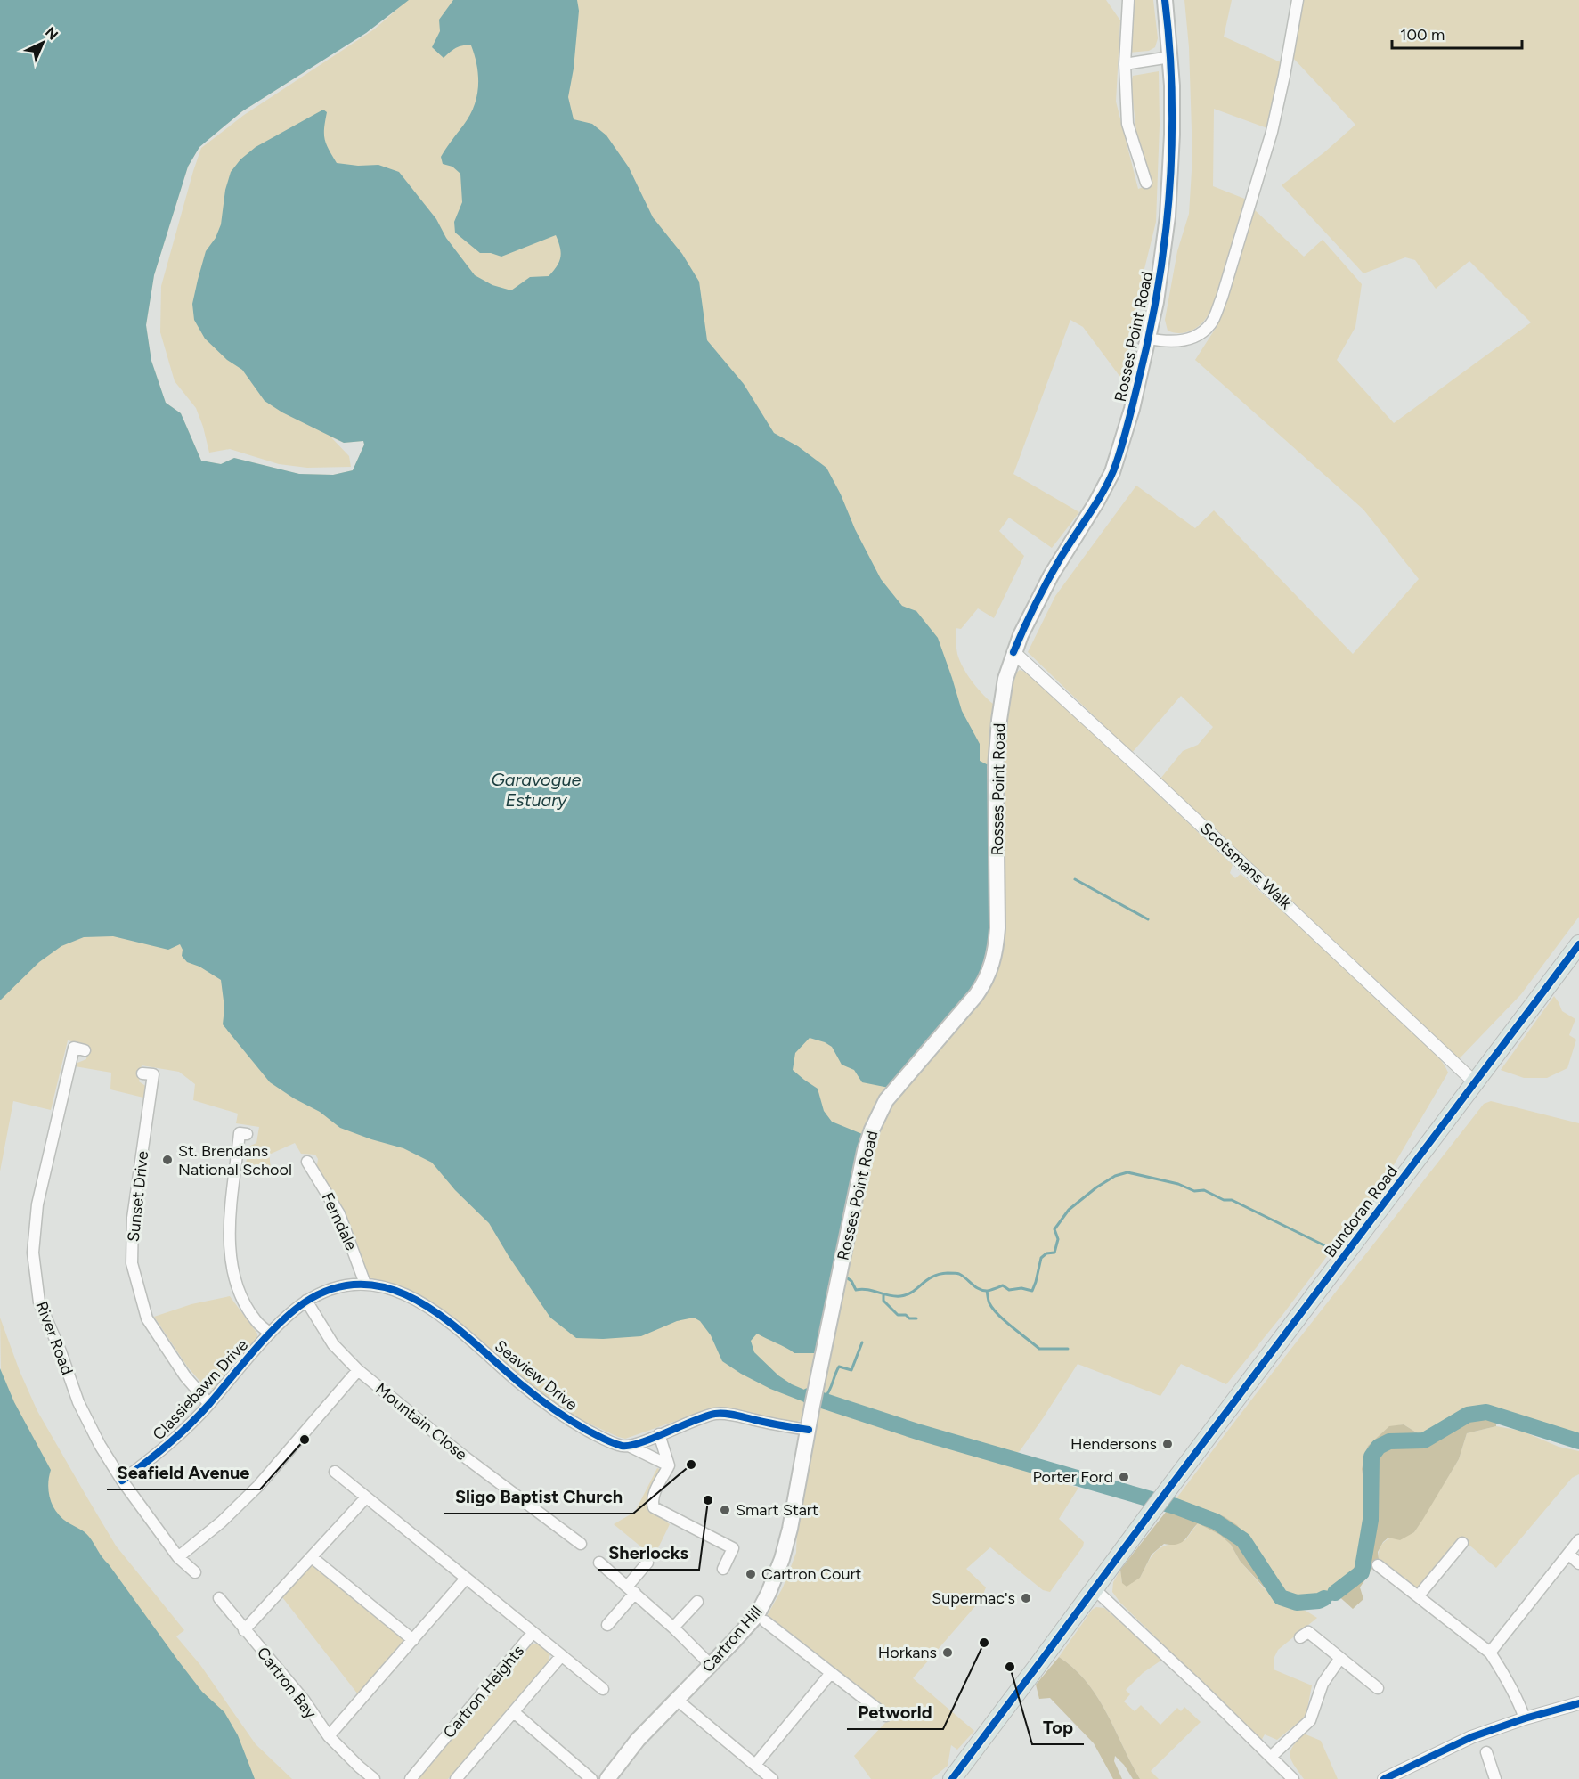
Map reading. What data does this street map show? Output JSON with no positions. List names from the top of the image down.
{
  "streets": {
    "highway": ["Bundoran Road"],
    "main road": ["Rosses Point Road", "Cartron Hill"],
    "street": [
      "Scotsmans Walk",
      "Sunset Drive",
      "Ferndale",
      "River Road",
      "Seaview Drive",
      "Classiebawn Drive",
      "Mountain Close",
      "Cartron Bay",
      "Cartron Heights"
    ]
  },
  "crossings": [
    ["Rosses Point Road", "Scotsmans Walk"],
    ["Rosses Point Road", "Cartron Hill"],
    ["Scotsmans Walk", "Bundoran Road"],
    ["Sunset Drive", "Classiebawn Drive"],
    ["Ferndale", "Seaview Drive"],
    ["River Road", "Classiebawn Drive"],
    ["Seaview Drive", "Classiebawn Drive"],
    ["Seaview Drive", "Mountain Close"]
  ],
  "water": ["Garavogue Estuary"],
  "places": [
    "St. Brendans National School",
    "Seafield Avenue",
    "Hendersons",
    "Sligo Baptist Church",
    "Porter Ford",
    "Sherlocks",
    "Smart Start",
    "Cartron Court",
    "Supermac's",
    "Petworld",
    "Horkans",
    "Top"
  ],
  "scale_bar": "100 m",
  "north": "top right"
}
